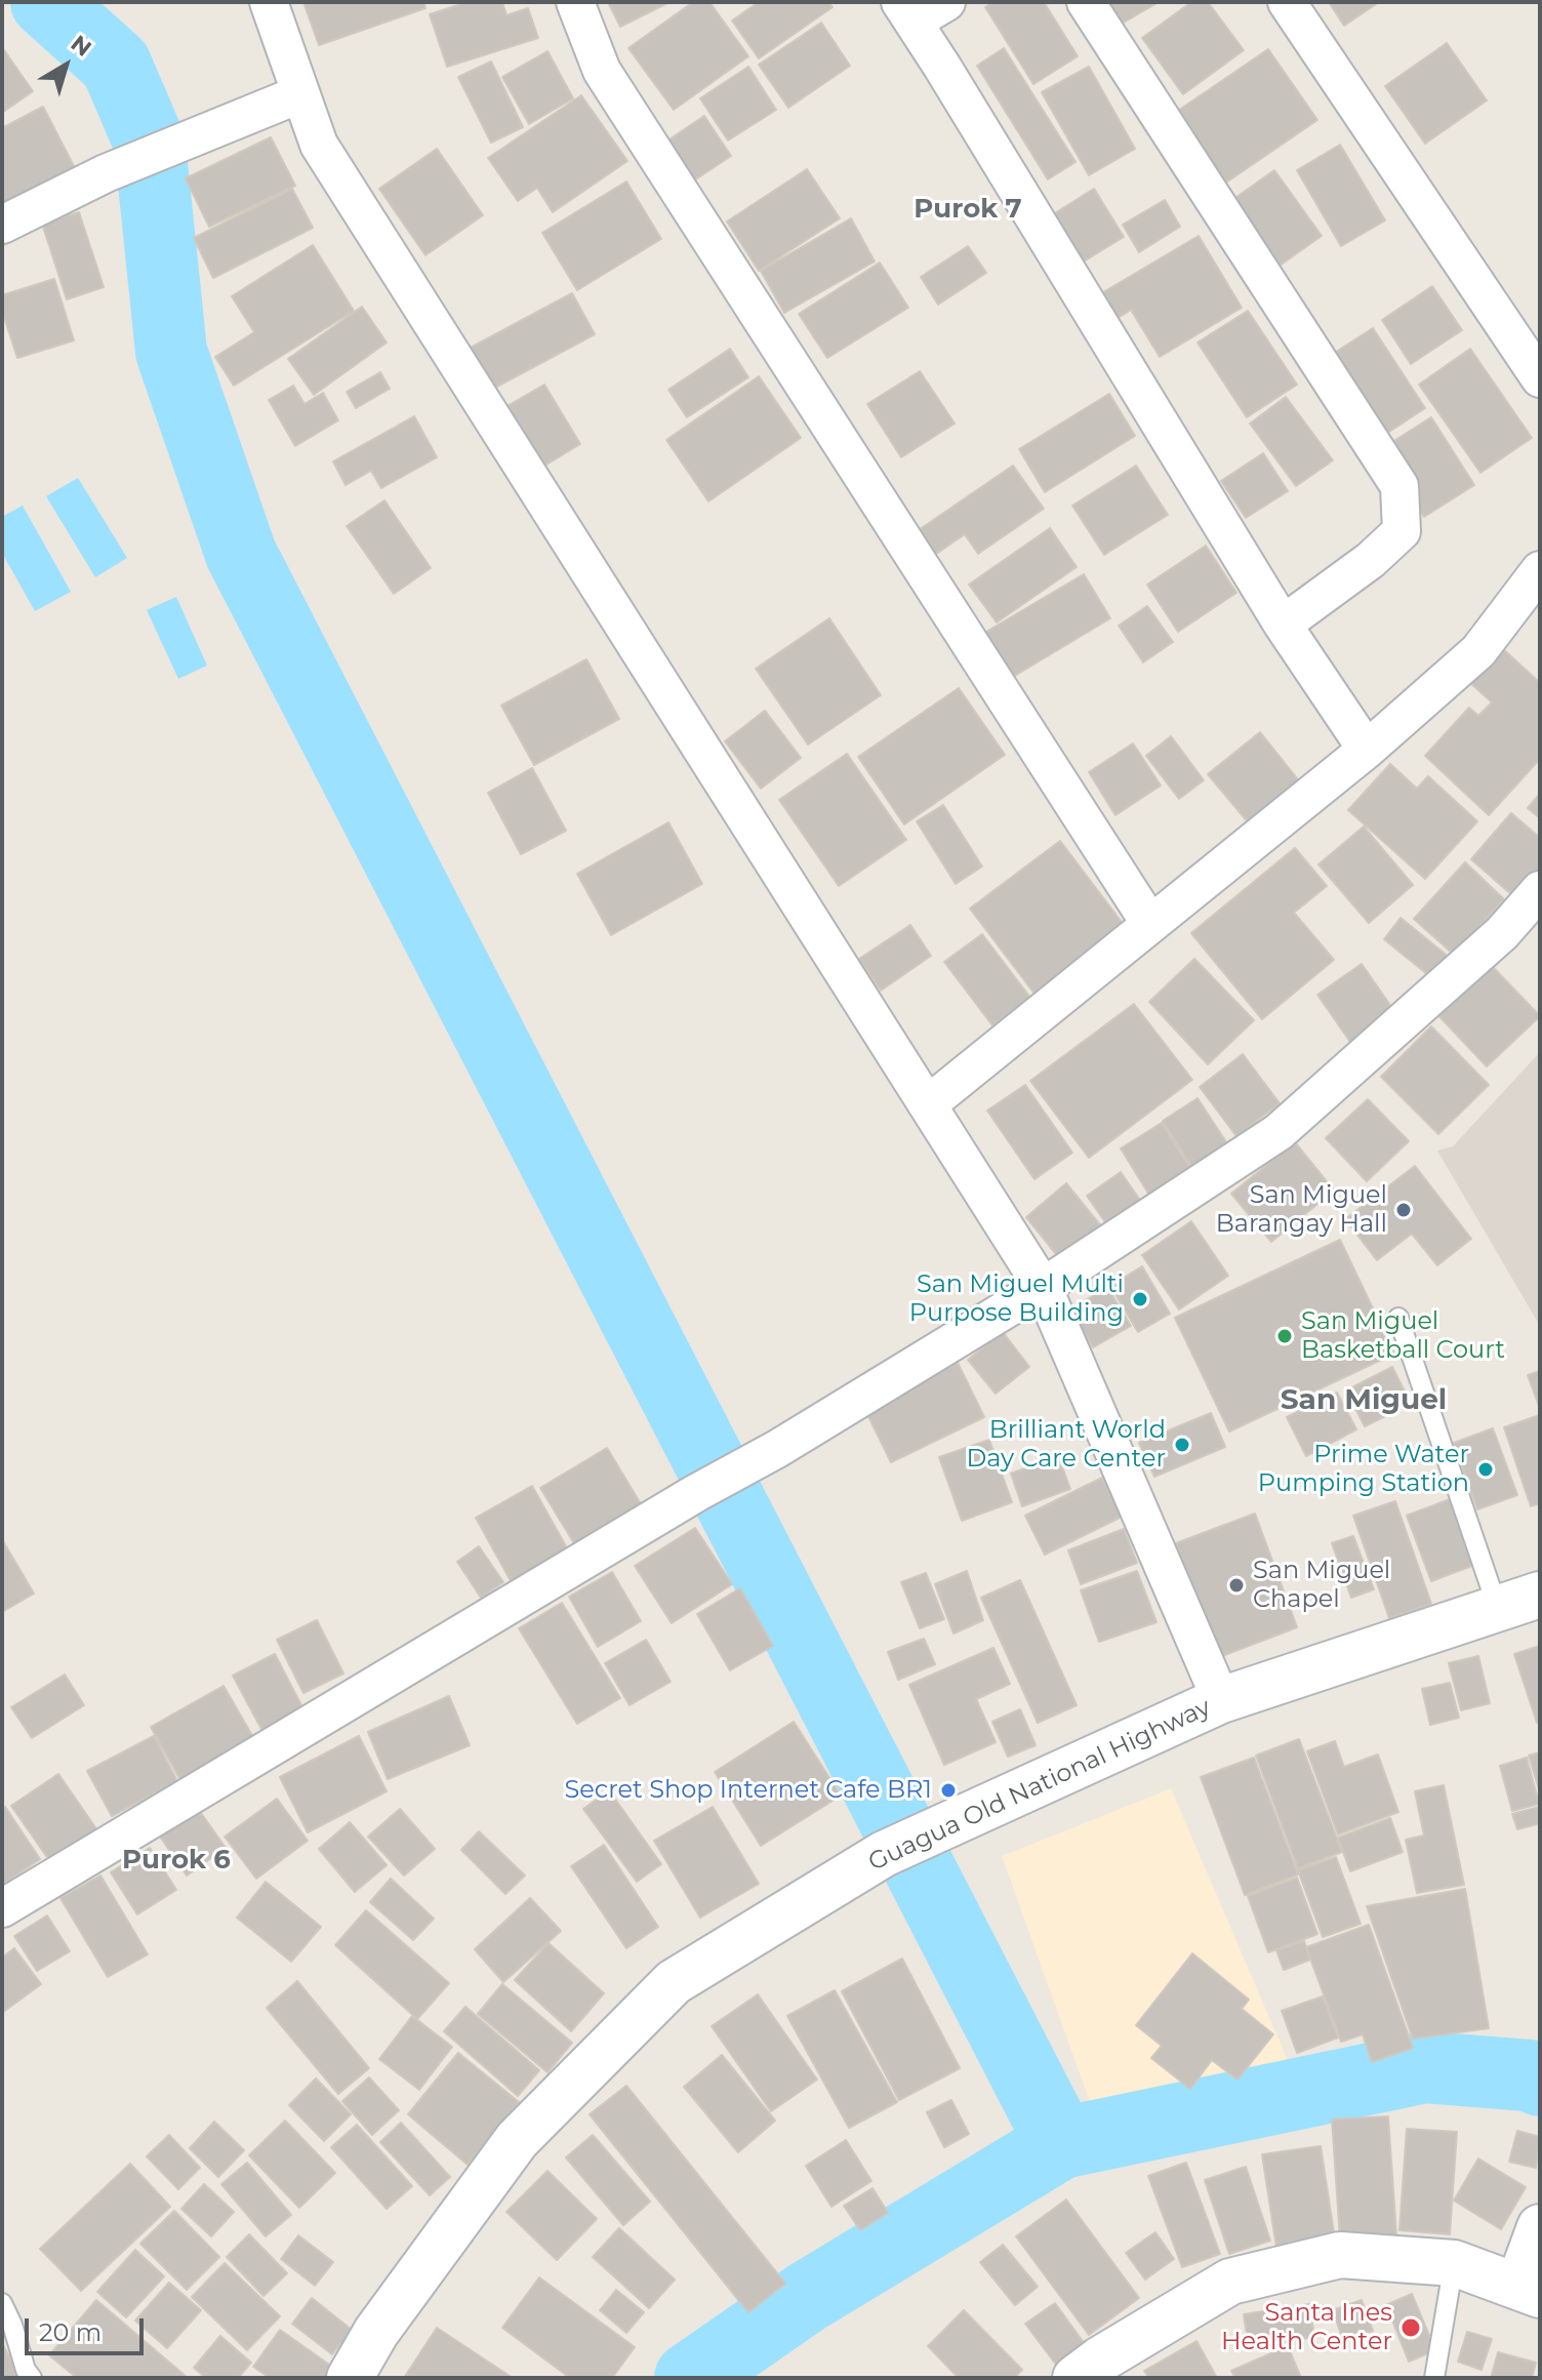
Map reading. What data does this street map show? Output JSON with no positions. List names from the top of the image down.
{
  "streets": {
    "main road": ["Guagua Old National Highway"]
  },
  "districts": ["Purok 7", "San Miguel", "Purok 6"],
  "places": [
    "San Miguel Barangay Hall",
    "San Miguel Multi Purpose Building",
    "San Miguel Basketball Court",
    "Brilliant World Day Care Center",
    "Prime Water Pumping Station",
    "San Miguel Chapel",
    "Secret Shop Internet Cafe BR1",
    "Santa Ines Health Center"
  ],
  "scale_bar": "20 m",
  "north": "top right"
}
